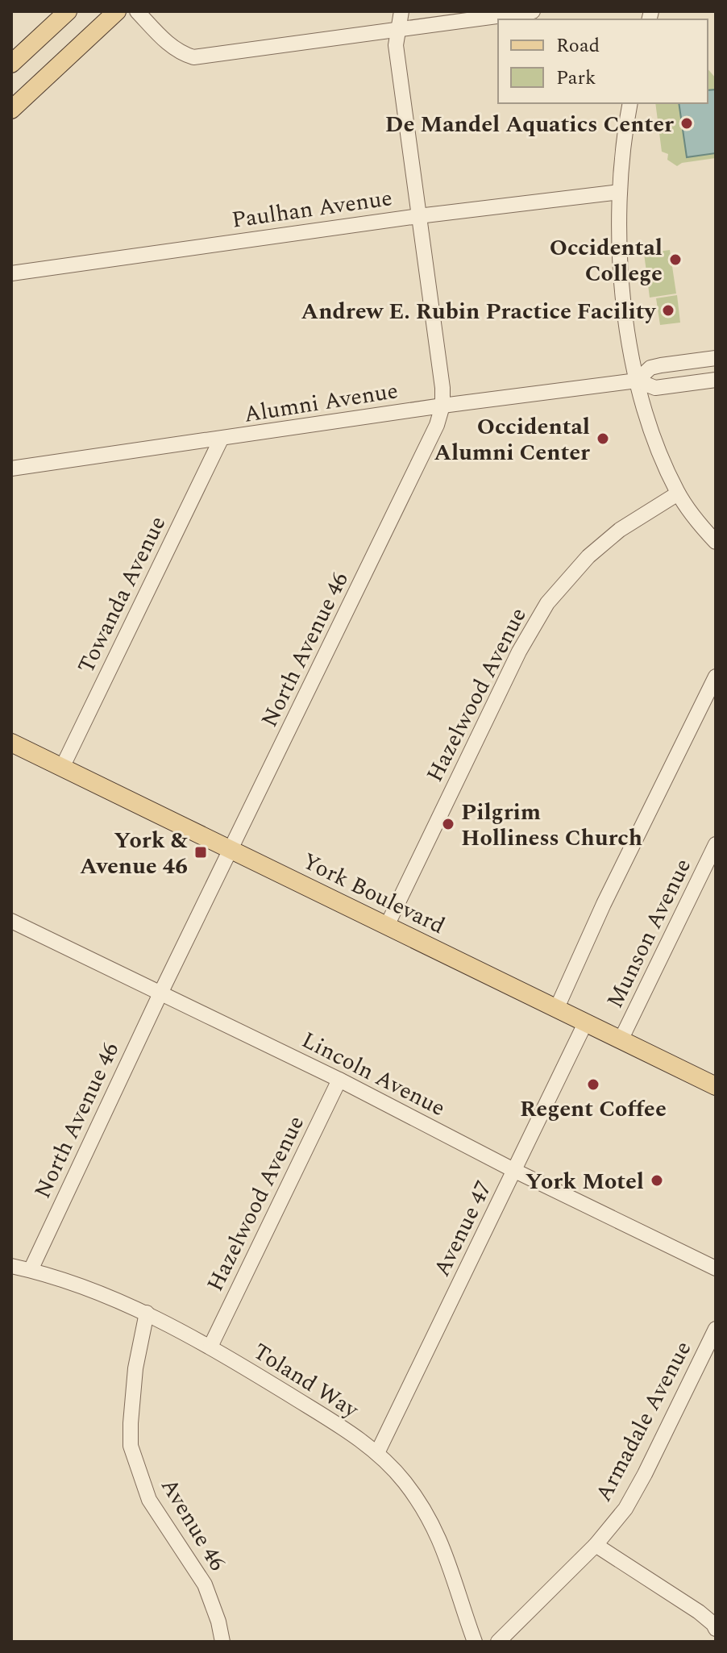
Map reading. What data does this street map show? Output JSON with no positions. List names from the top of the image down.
{
  "streets": {
    "main road": ["York Boulevard"],
    "street": [
      "Paulhan Avenue",
      "Alumni Avenue",
      "Towanda Avenue",
      "North Avenue 46",
      "Hazelwood Avenue",
      "Munson Avenue",
      "Lincoln Avenue",
      "Avenue 47",
      "Toland Way",
      "Armadale Avenue",
      "Avenue 46"
    ]
  },
  "crossings": [
    ["Paulhan Avenue", "North Avenue 46"],
    ["Alumni Avenue", "Towanda Avenue"],
    ["Alumni Avenue", "North Avenue 46"],
    ["Towanda Avenue", "York Boulevard"],
    ["North Avenue 46", "York Boulevard"],
    ["North Avenue 46", "Lincoln Avenue"],
    ["North Avenue 46", "Toland Way"],
    ["Hazelwood Avenue", "York Boulevard"],
    ["Hazelwood Avenue", "Lincoln Avenue"],
    ["Hazelwood Avenue", "Toland Way"],
    ["York Boulevard", "Munson Avenue"],
    ["York Boulevard", "Avenue 47"],
    ["Lincoln Avenue", "Avenue 47"],
    ["Avenue 47", "Toland Way"],
    ["Toland Way", "Avenue 46"]
  ],
  "places": {
    "other": [
      "De Mandel Aquatics Center",
      "Occidental College",
      "Andrew E. Rubin Practice Facility",
      "Occidental Alumni Center",
      "Pilgrim Holliness Church",
      "Regent Coffee",
      "York Motel"
    ],
    "transit": ["York & Avenue 46"]
  },
  "legend": ["Road", "Park"]
}
